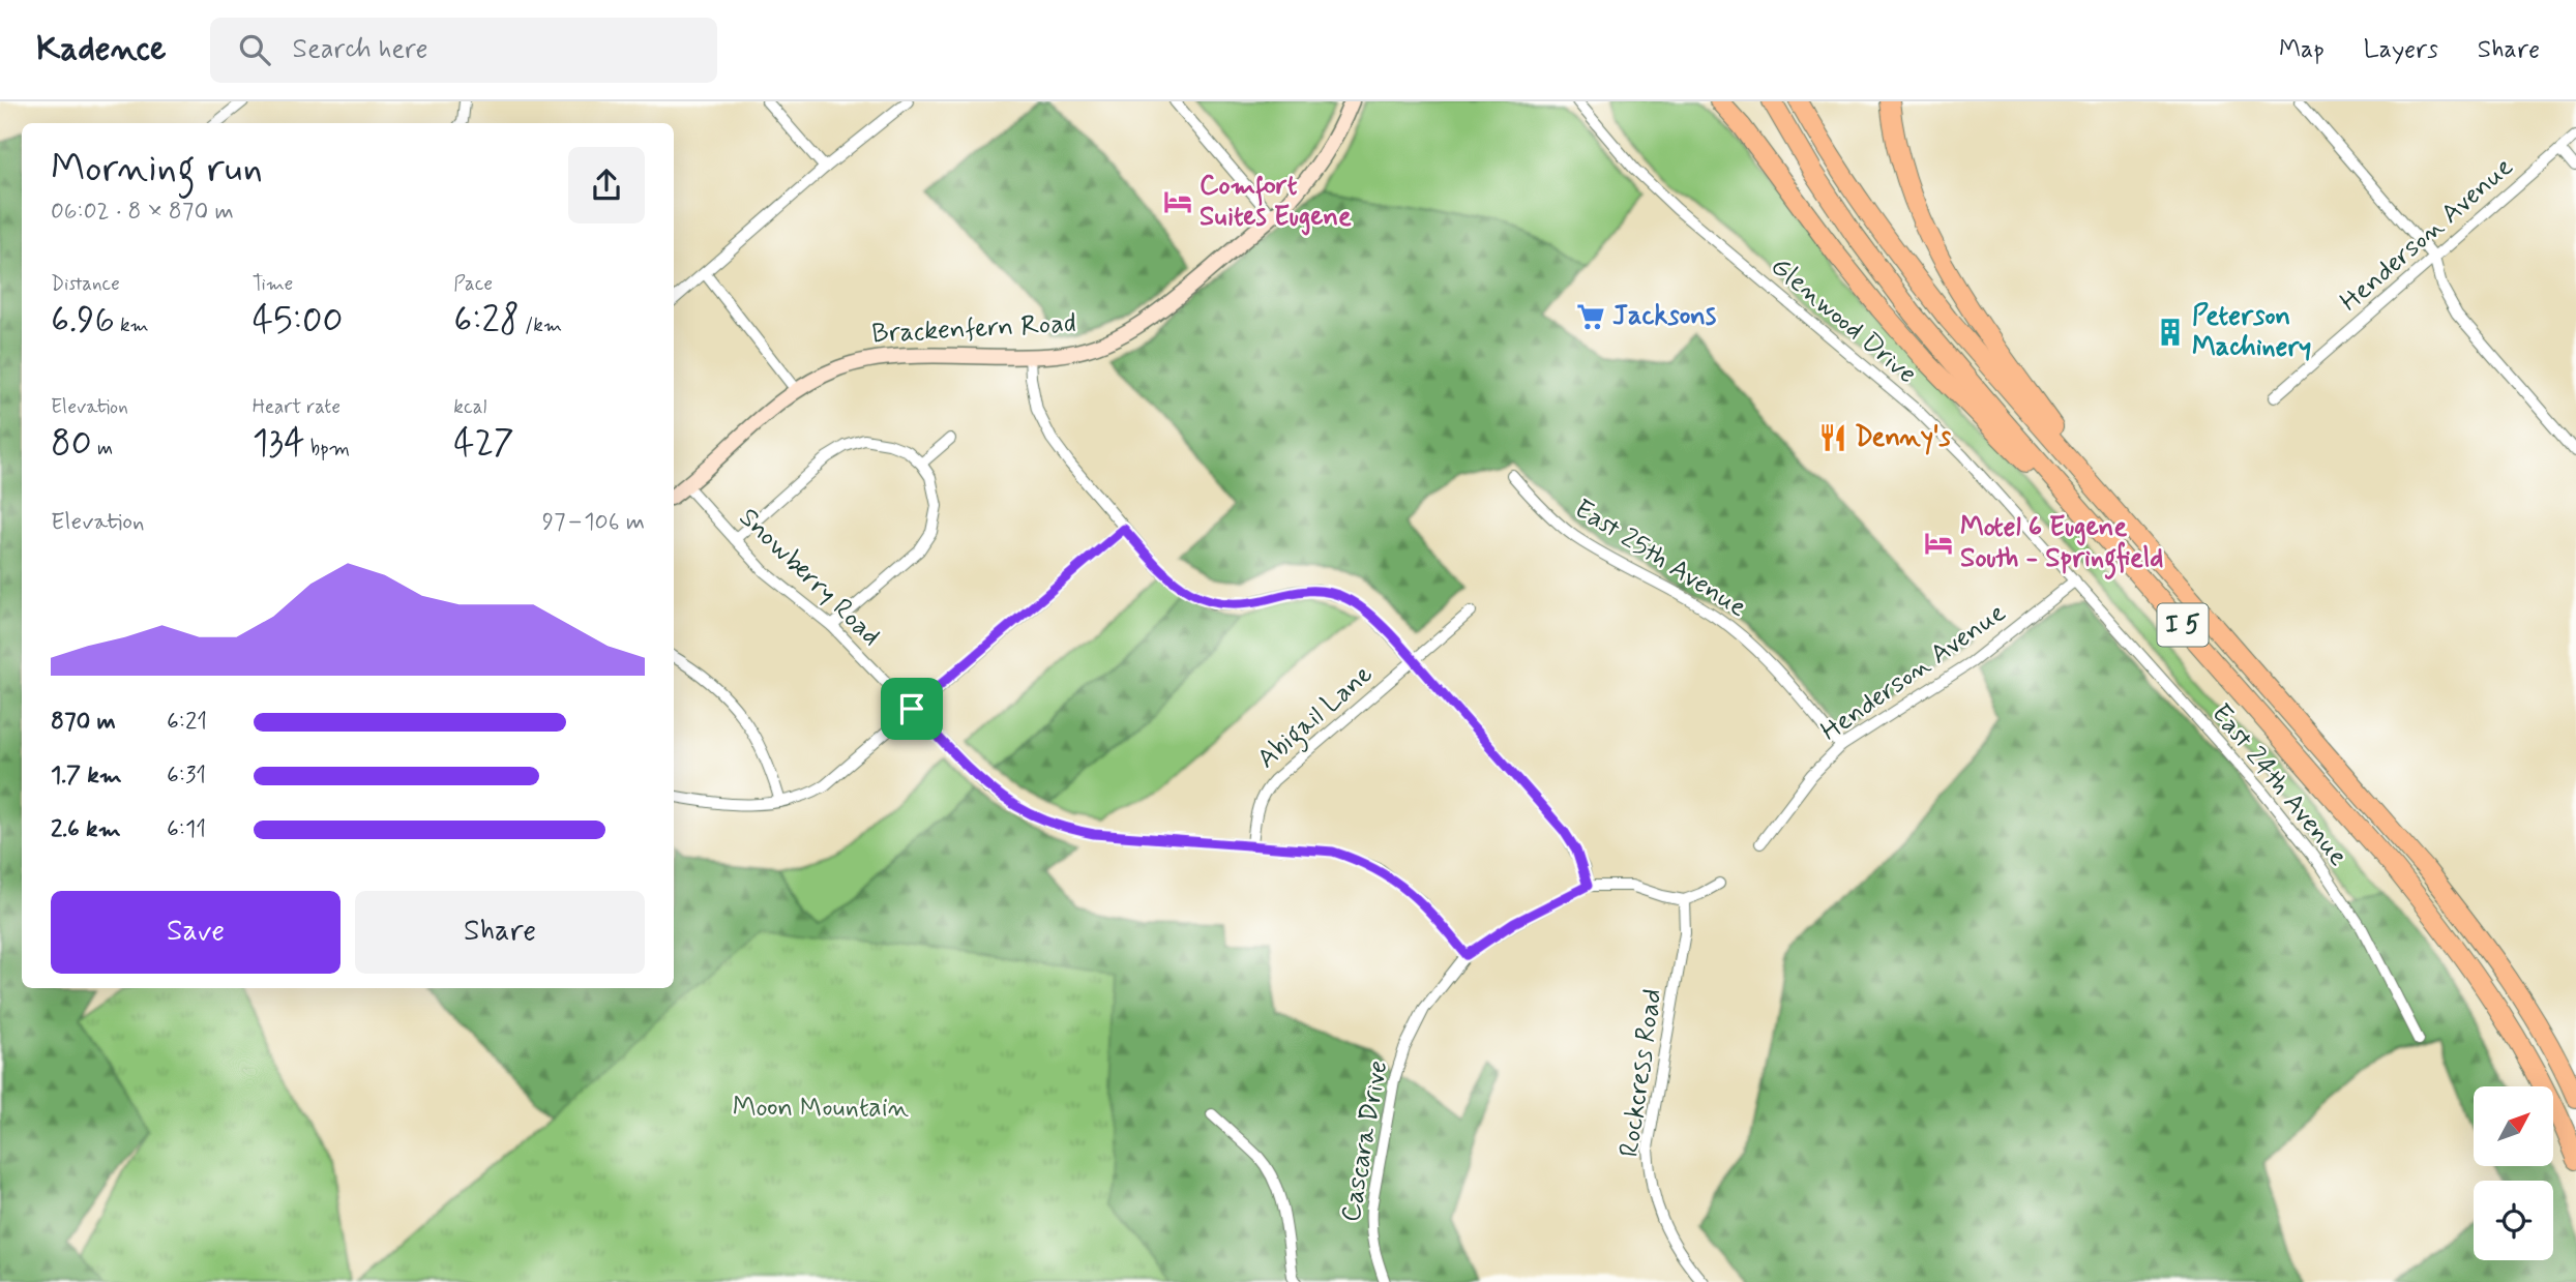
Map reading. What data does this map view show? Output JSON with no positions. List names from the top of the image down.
{
  "streets": {
    "highway": ["I 5"],
    "street": [
      "Henderson Avenue",
      "Glenwood Drive",
      "Brackenfern Road",
      "East 25th Avenue",
      "Snowberry Road",
      "Abigail Lane",
      "East 24th Avenue",
      "Rockcress Road",
      "Cascara Drive"
    ]
  },
  "crossings": [
    ["Henderson Avenue", "Glenwood Drive"],
    ["Henderson Avenue", "East 25th Avenue"],
    ["Henderson Avenue", "East 24th Avenue"],
    ["Glenwood Drive", "East 24th Avenue"],
    ["Brackenfern Road", "Snowberry Road"],
    ["Snowberry Road", "Abigail Lane"],
    ["Snowberry Road", "Cascara Drive"],
    ["Rockcress Road", "Cascara Drive"]
  ],
  "parks": ["Moon Mountain"],
  "places": {
    "hotel": ["Comfort Suites Eugene", "Motel 6 Eugene South - Springfield"],
    "supermarket": ["Jacksons"],
    "building": ["Peterson Machinery"],
    "restaurant": ["Denny's"]
  },
  "north": "top right",
  "page": {
    "header": "Kadence",
    "search": "Search here",
    "nav": ["Map", "Layers", "Share"],
    "heading": ["Morning run", "06:02 · 8 × 870 m"],
    "stats": [
      ["Distance", "6.96 km"],
      ["Time", "45:00"],
      ["Pace", "6:28 /km"],
      ["Elevation", "80 m"],
      ["Heart rate", "134 bpm"],
      ["kcal", "427"]
    ],
    "chart": ["Elevation", "97–106 m"],
    "list": [
      {
        "name": "870 m",
        "note": "6:21"
      },
      {
        "name": "1.7 km",
        "note": "6:31"
      },
      {
        "name": "2.6 km",
        "note": "6:11"
      }
    ],
    "buttons": ["Save", "Share"]
  }
}
